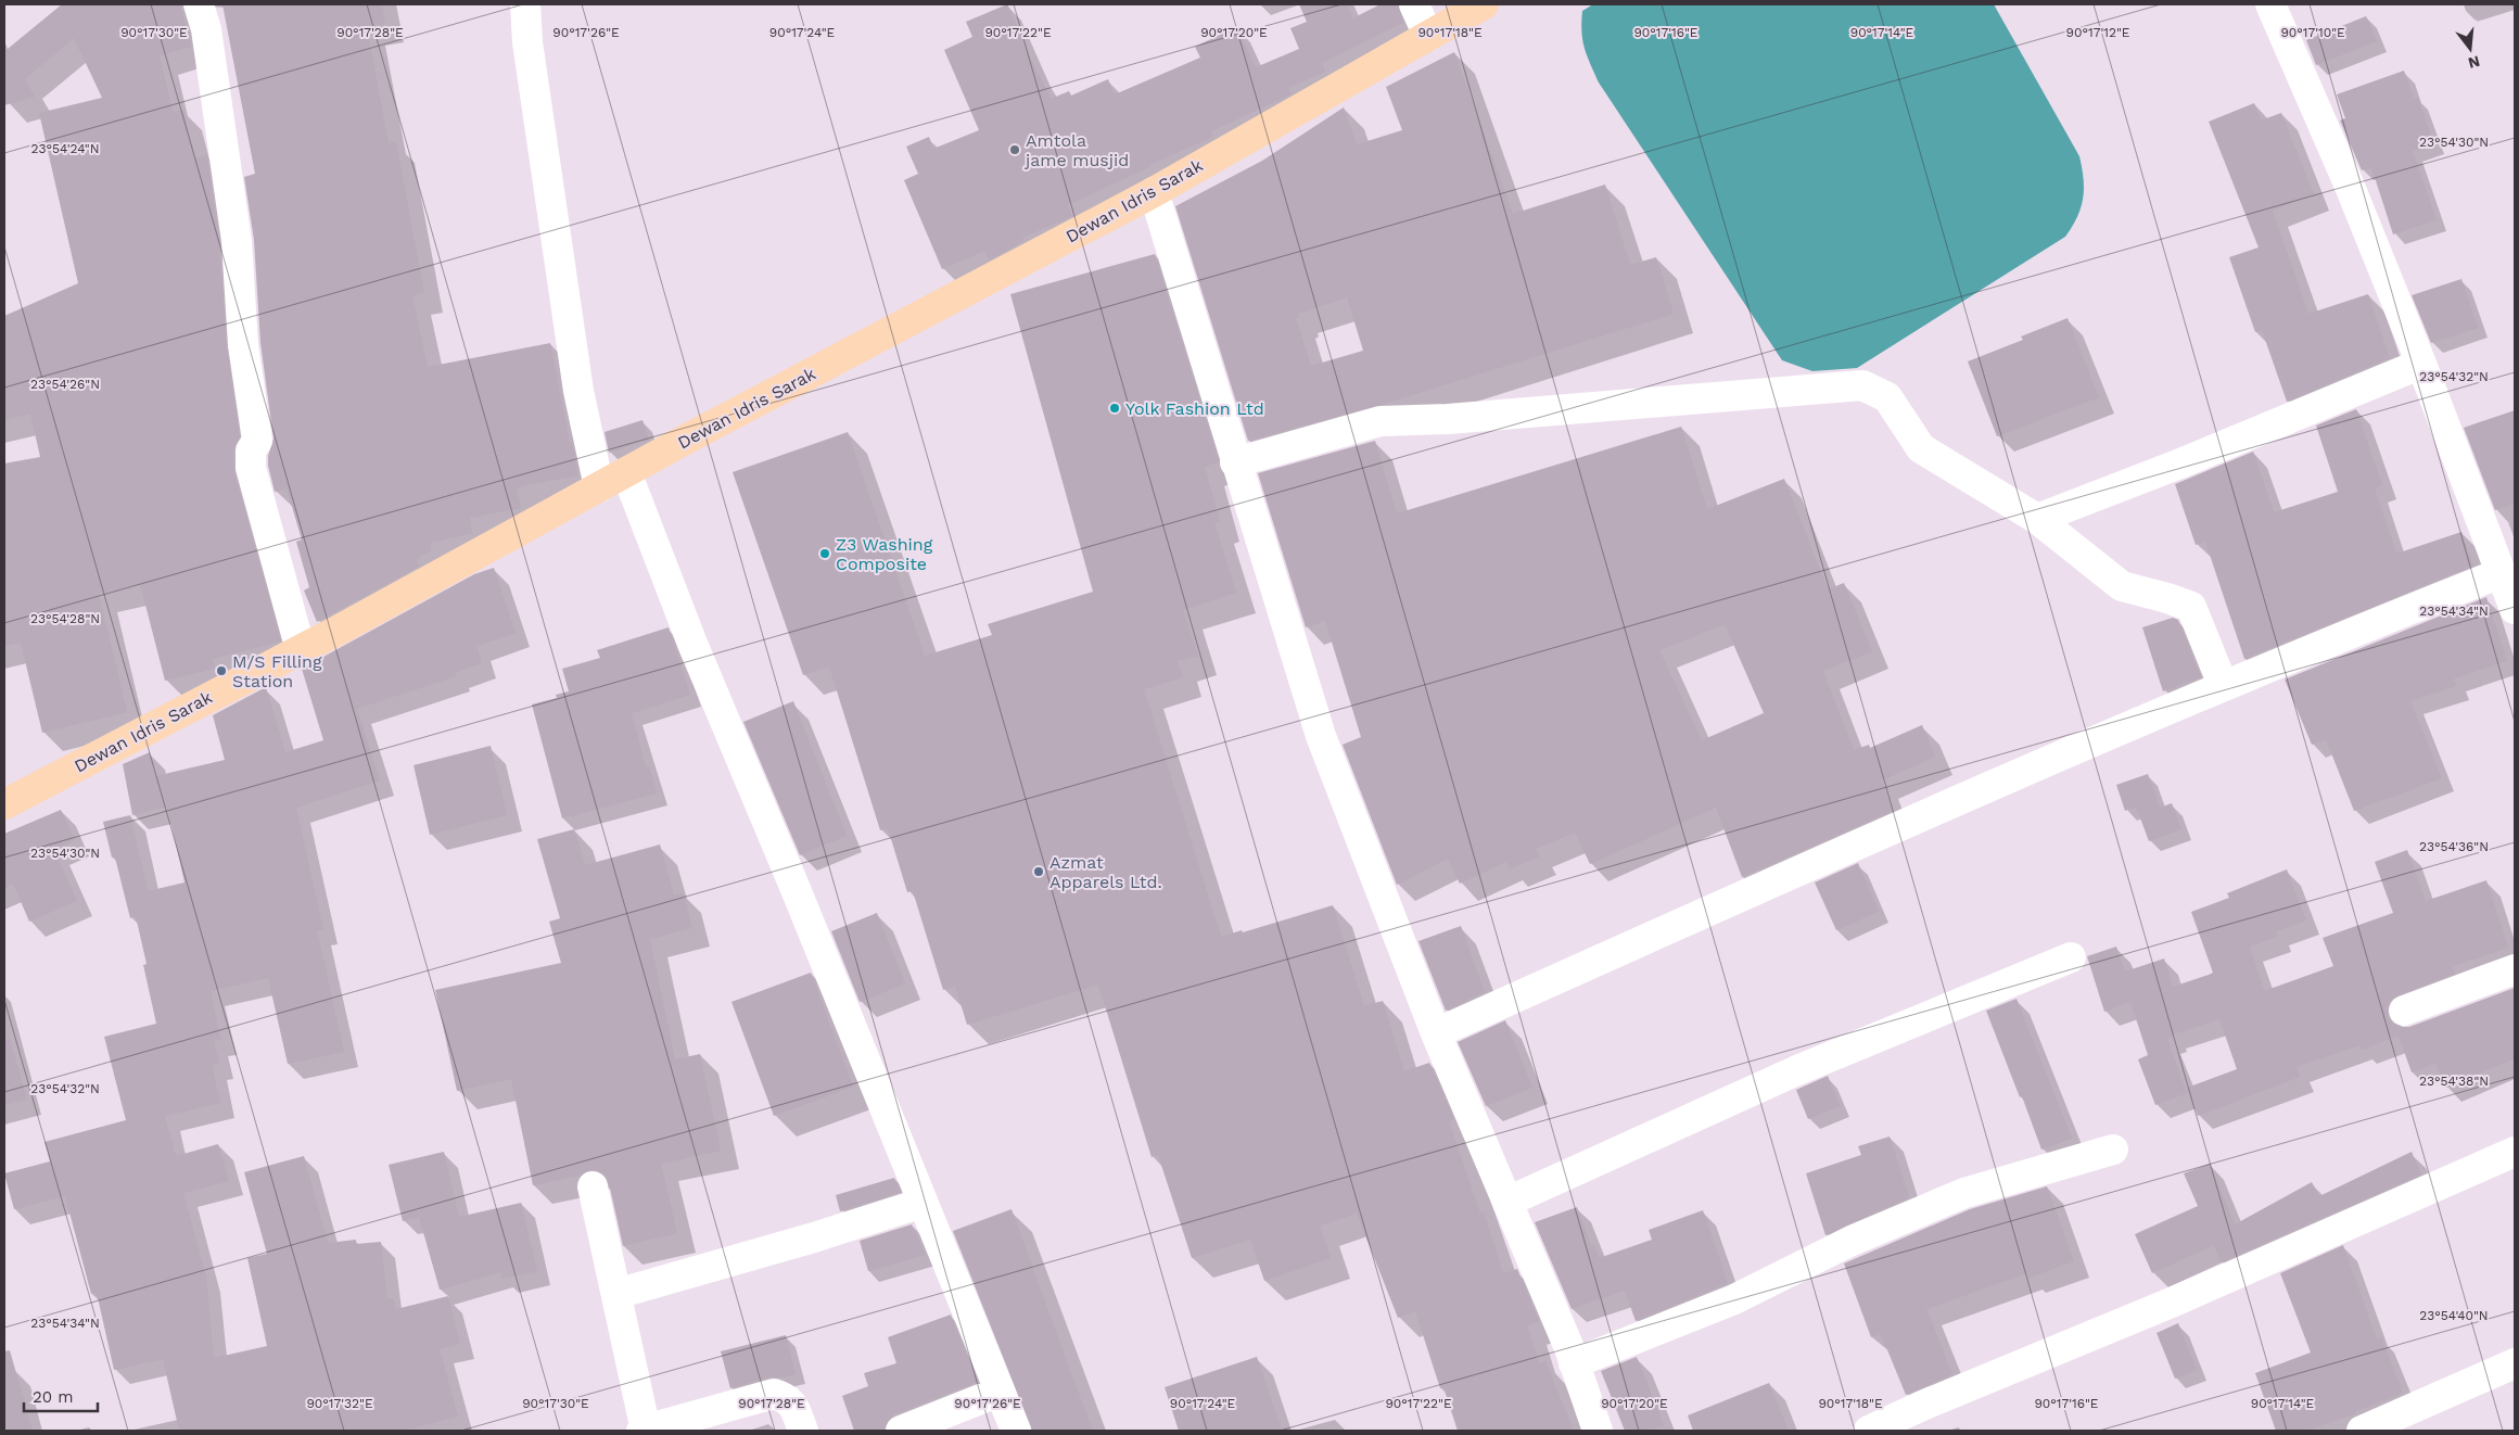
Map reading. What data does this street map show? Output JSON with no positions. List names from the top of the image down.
{
  "streets": {
    "main road": ["Dewan Idris Sarak"]
  },
  "places": [
    "Amtola jame musjid",
    "Yolk Fashion Ltd",
    "Z3 Washing Composite",
    "M/S Filling Station",
    "Azmat Apparels Ltd."
  ],
  "scale_bar": "20 m",
  "north": "bottom",
  "coordinates": [
    "90°17'30\"E",
    "90°17'28\"E",
    "90°17'26\"E",
    "90°17'24\"E",
    "90°17'22\"E",
    "90°17'20\"E",
    "90°17'18\"E",
    "90°17'16\"E",
    "90°17'14\"E",
    "90°17'12\"E",
    "90°17'10\"E",
    "23°54'30\"N",
    "23°54'24\"N",
    "23°54'32\"N",
    "23°54'26\"N",
    "23°54'34\"N",
    "23°54'28\"N",
    "23°54'36\"N",
    "23°54'38\"N",
    "23°54'40\"N",
    "90°17'32\"E"
  ]
}
